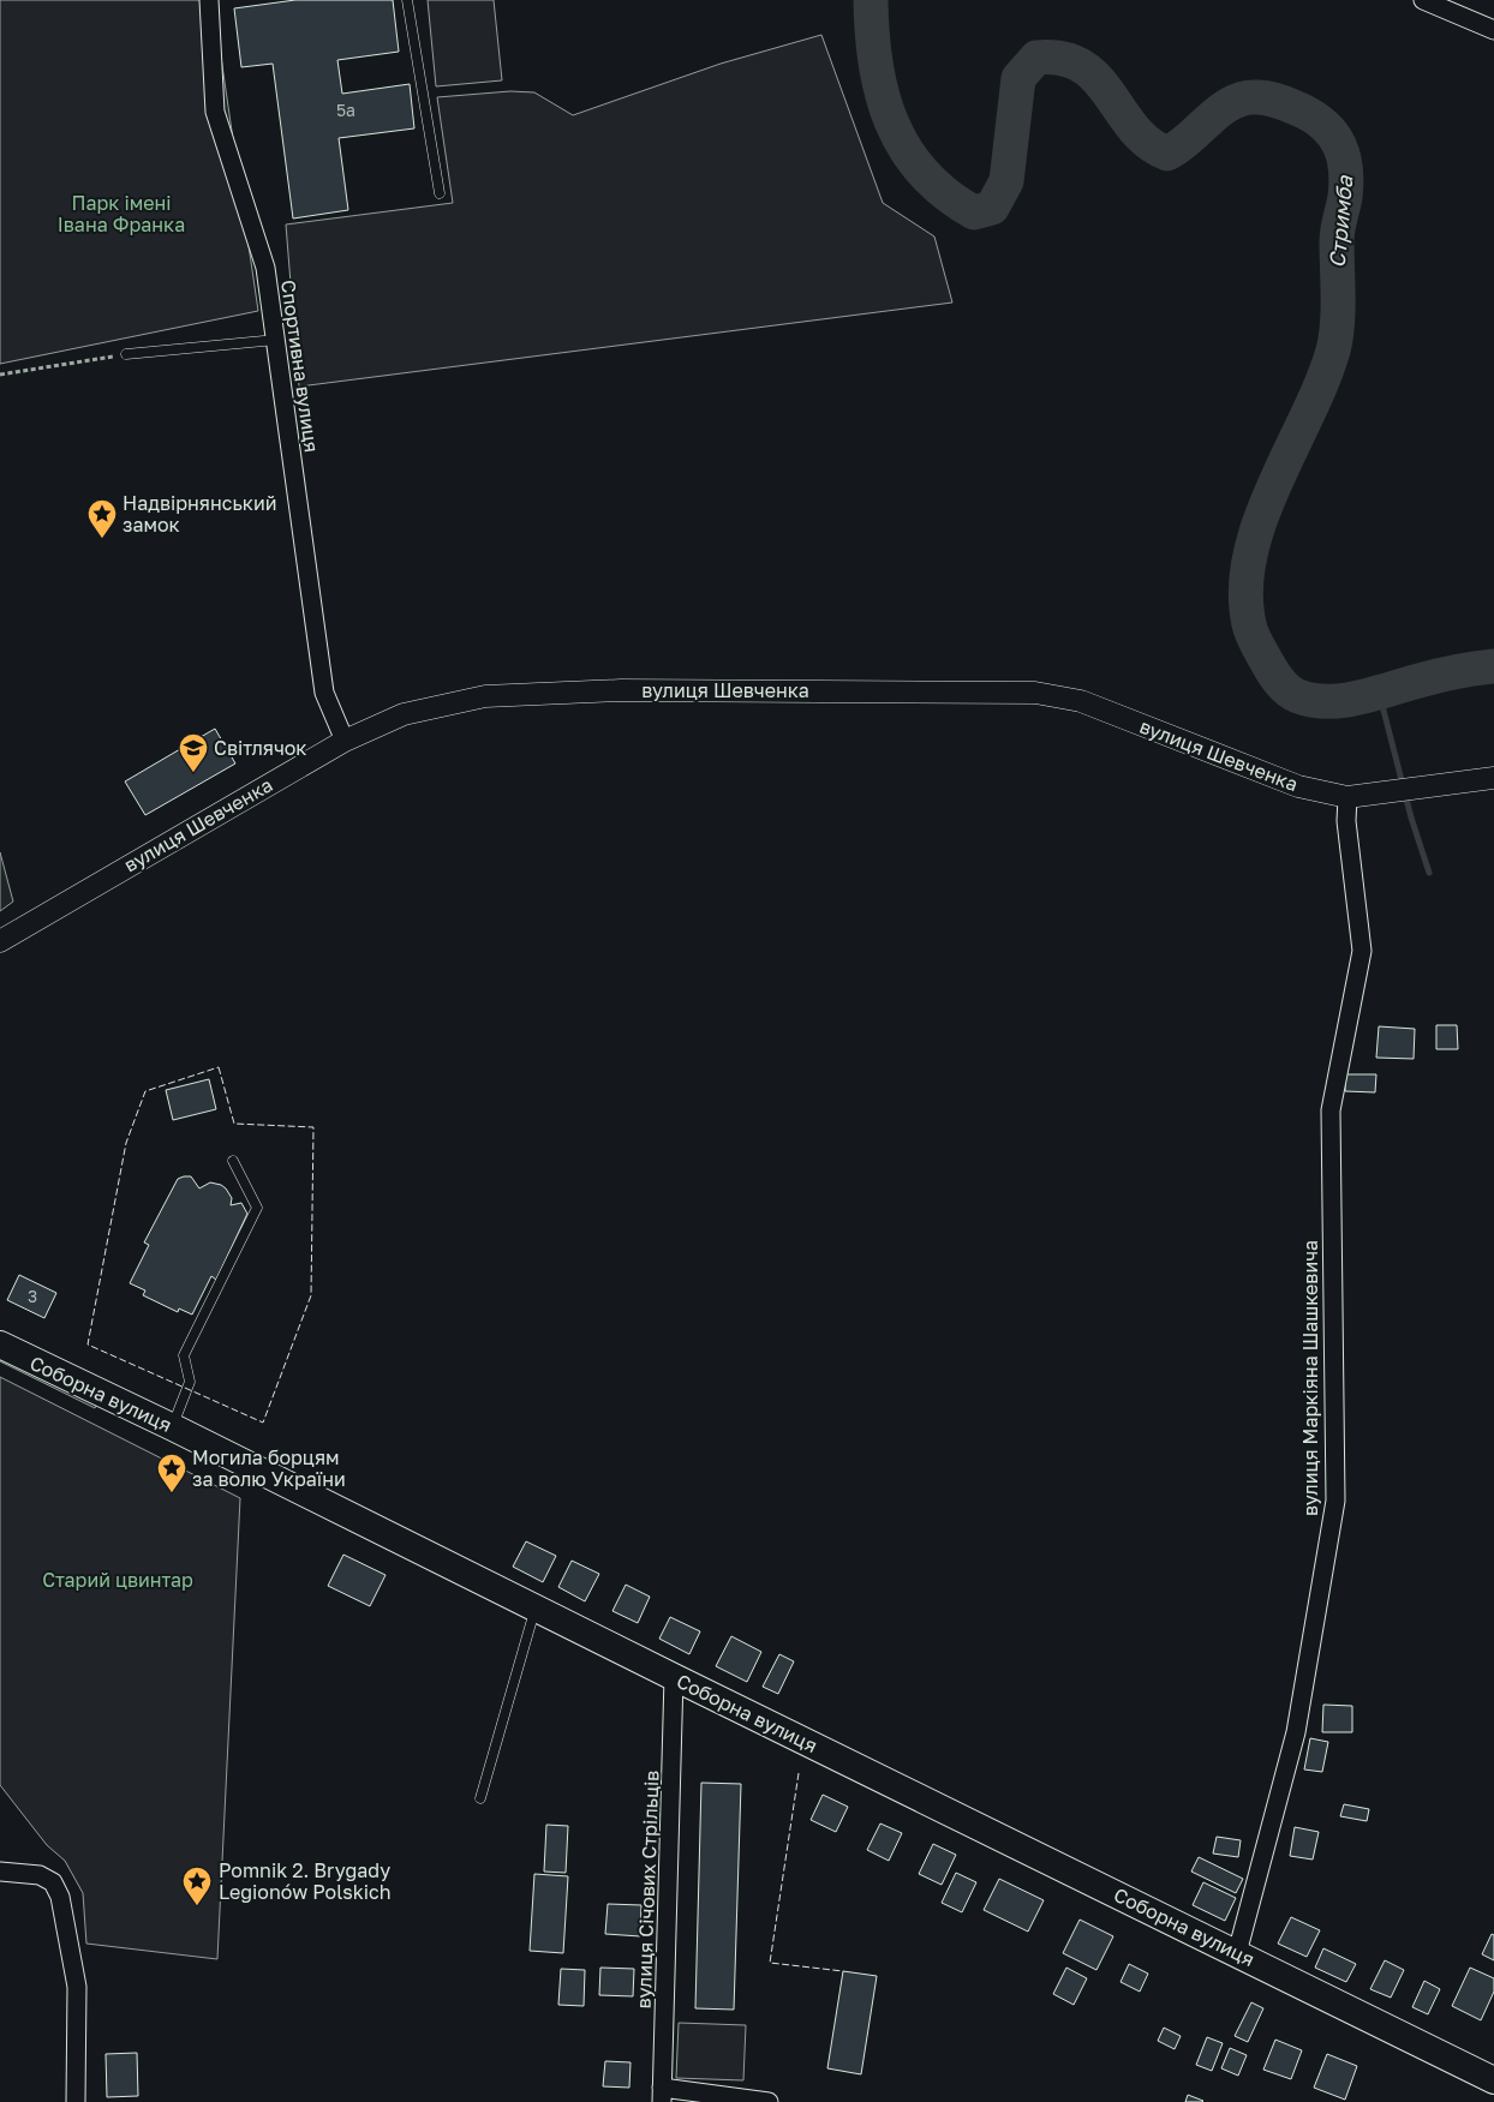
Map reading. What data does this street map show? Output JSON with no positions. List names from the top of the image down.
{
  "streets": {
    "main road": ["Соборна вулиця"],
    "street": [
      "Спортивна вулиця",
      "вулиця Шевченка",
      "вулиця Маркіяна Шашкевича",
      "вулиця Січових Стрільців"
    ]
  },
  "crossings": [
    ["Спортивна вулиця", "вулиця Шевченка"],
    ["вулиця Шевченка", "вулиця Маркіяна Шашкевича"],
    ["вулиця Маркіяна Шашкевича", "Соборна вулиця"],
    ["Соборна вулиця", "вулиця Січових Стрільців"]
  ],
  "water": ["Стримба"],
  "parks": ["Парк імені Івана Франка", "Старий цвинтар"],
  "places": {
    "place": ["Надвірнянський замок", "Могила борцям за волю України", "Pomnik 2. Brygady Legionów Polskich"],
    "school or university": ["Світлячок"]
  },
  "house_numbers": ["5а", "3"]
}
